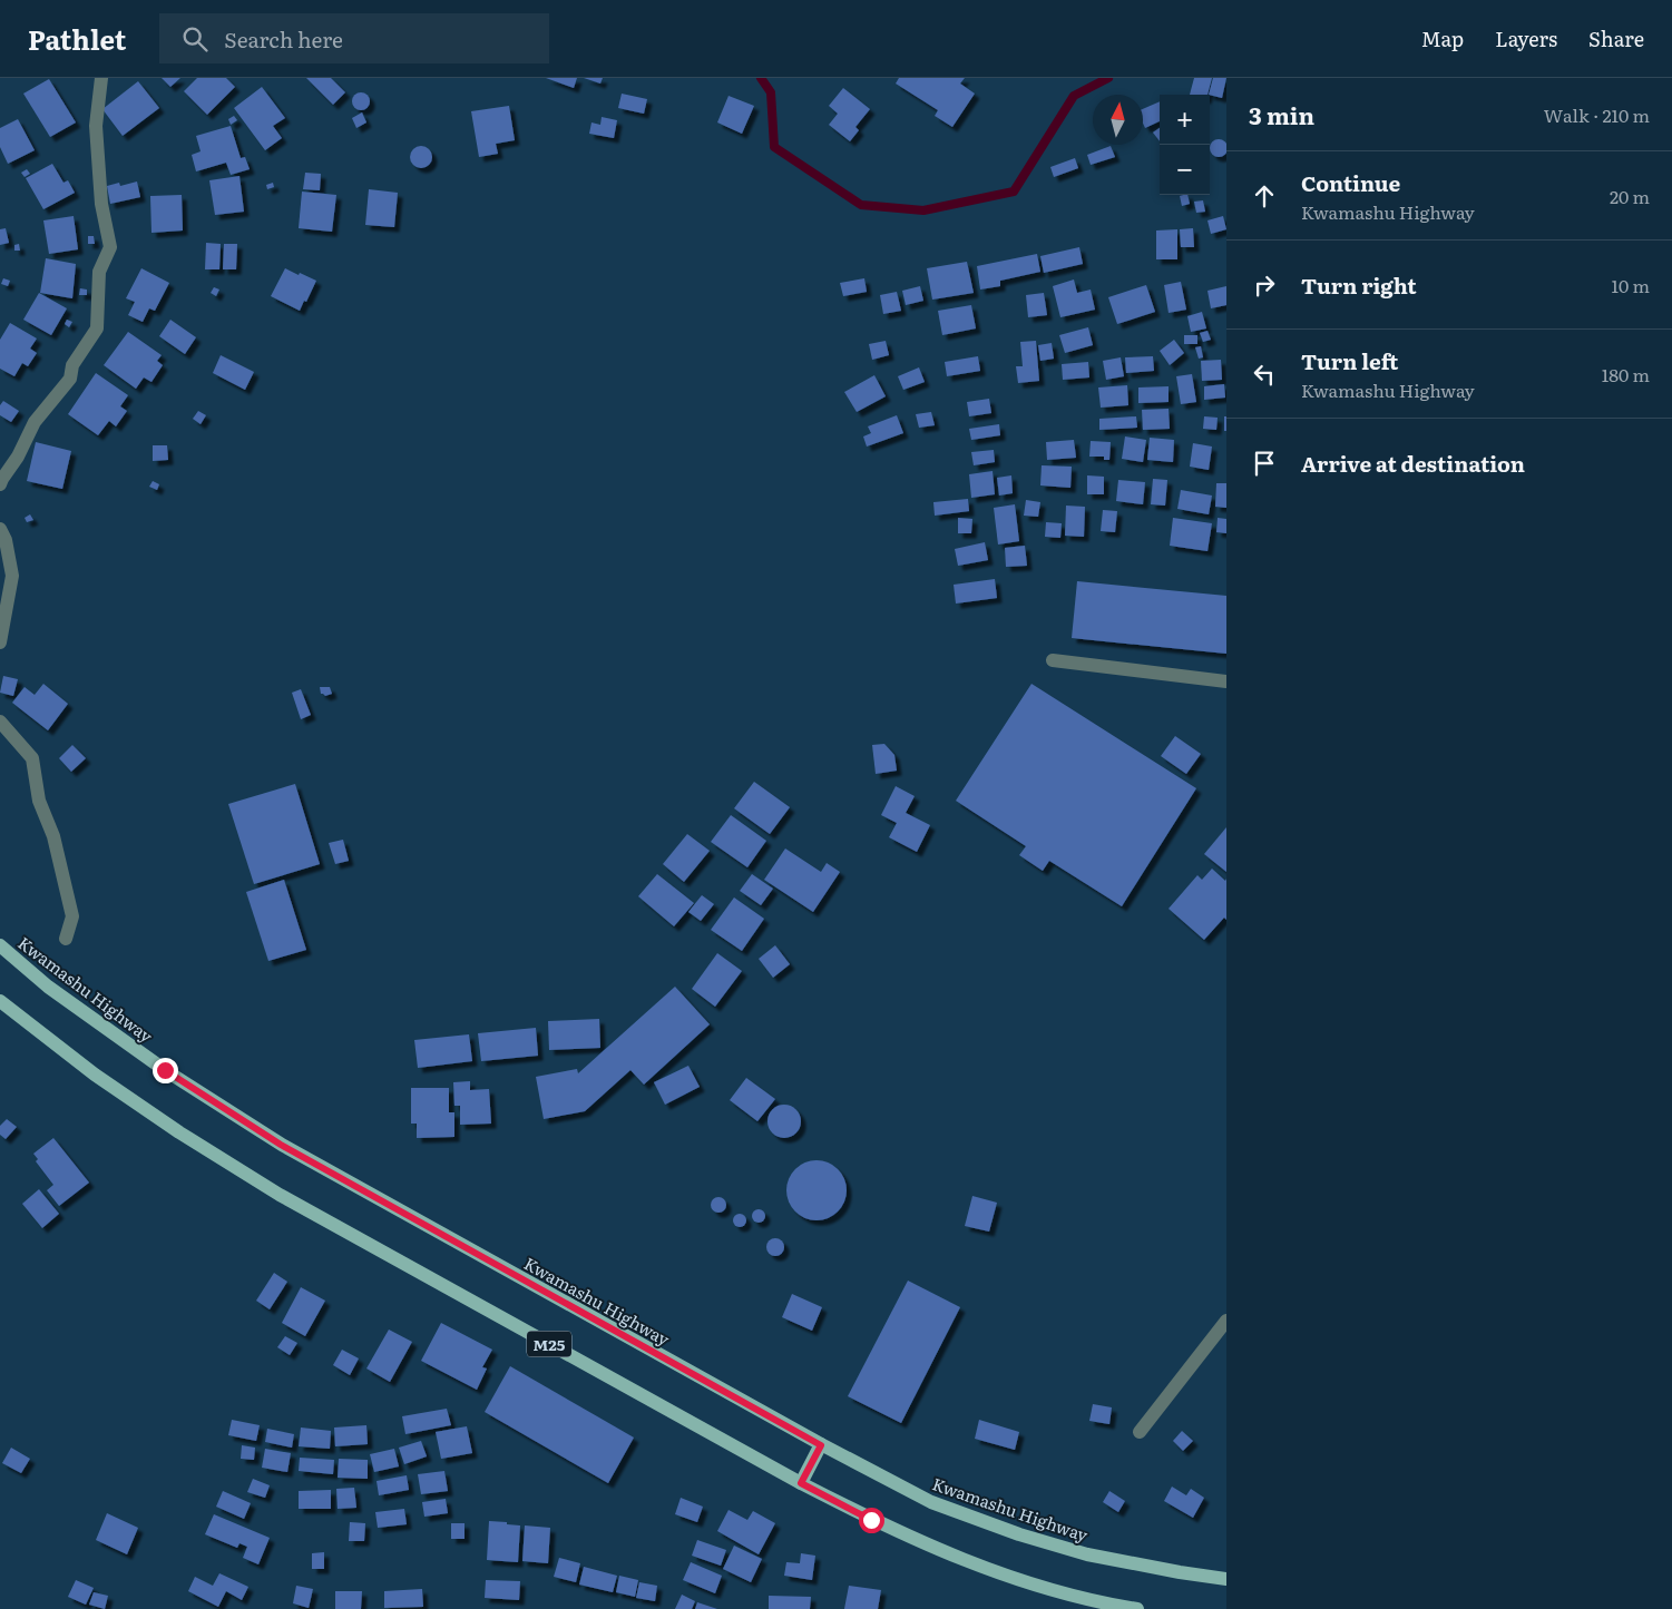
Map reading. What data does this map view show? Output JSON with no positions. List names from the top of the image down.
{
  "streets": {
    "main road": ["Kwamashu Highway", "M25"]
  },
  "north": "top",
  "page": {
    "header": "Pathlet",
    "search": "Search here",
    "nav": ["Map", "Layers", "Share"],
    "heading": ["3 min", "Walk · 210 m"],
    "map_buttons": ["+", "−"],
    "list": [
      ["Continue", "Kwamashu Highway", "20 m"],
      ["Turn right", "10 m"],
      ["Turn left", "Kwamashu Highway", "180 m"],
      "Arrive at destination"
    ]
  }
}
